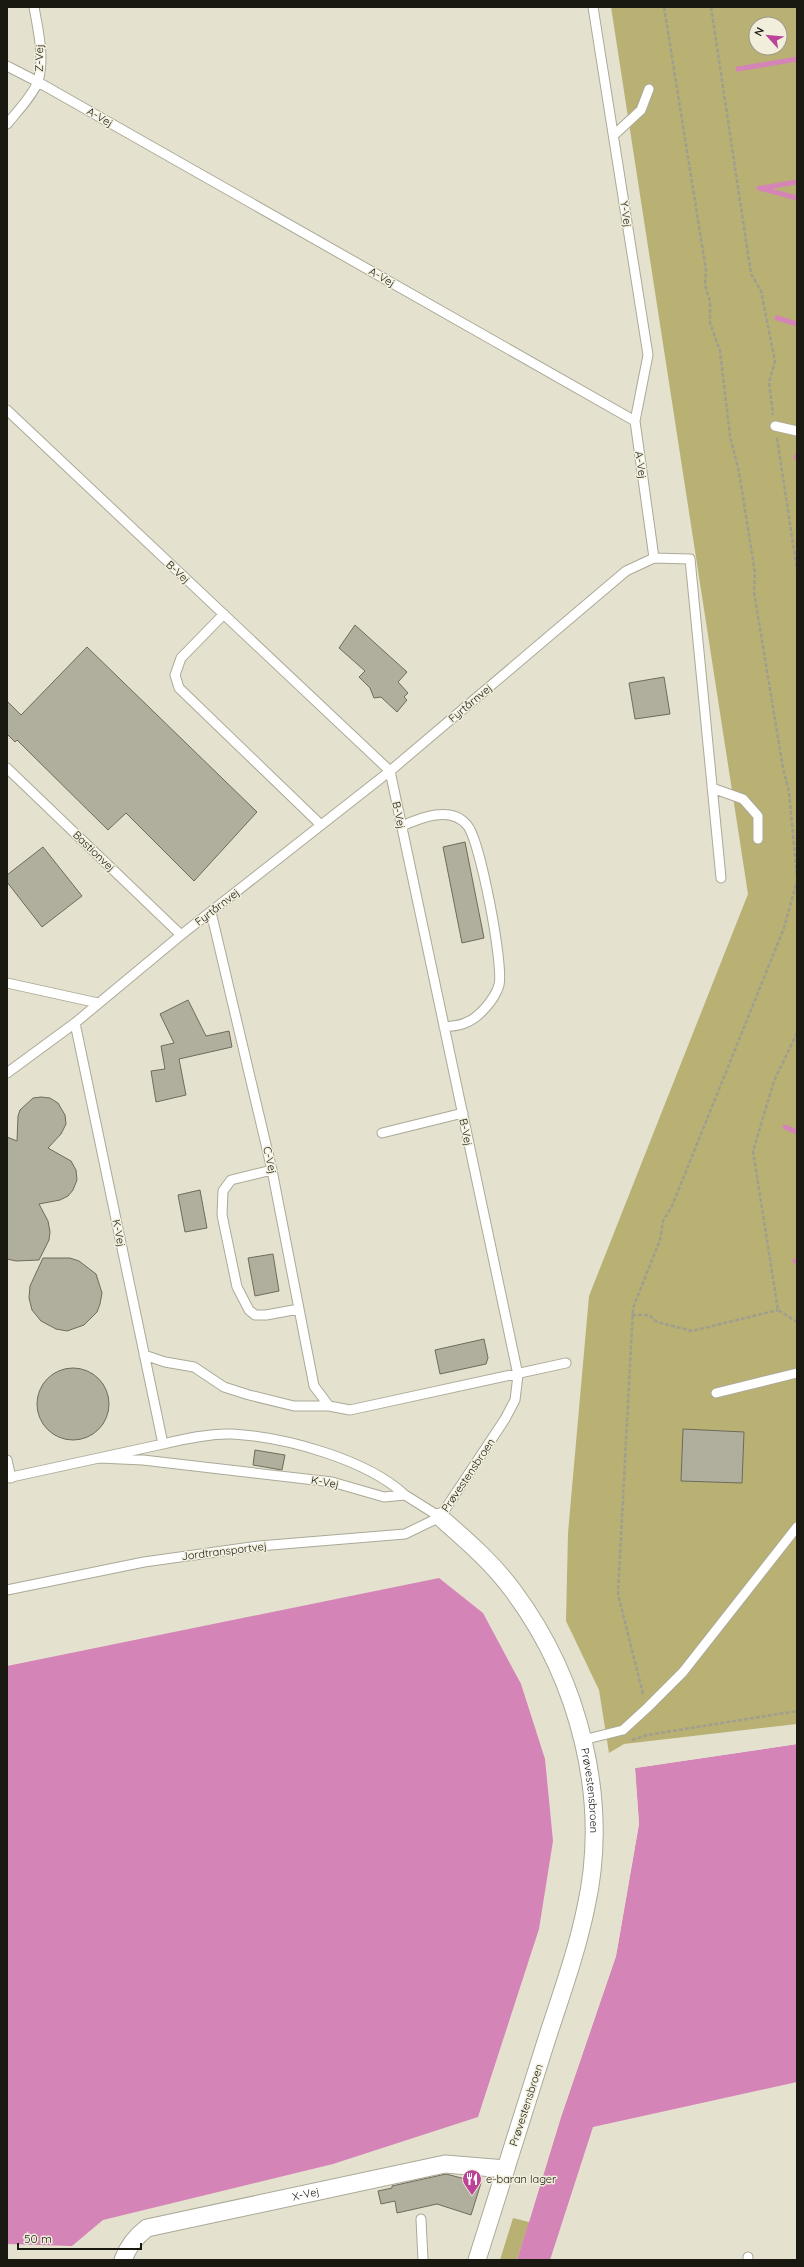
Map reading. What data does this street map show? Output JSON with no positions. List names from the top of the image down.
{
  "streets": {
    "street": ["Prøvestensbroen", "X-Vej"],
    "lane": [
      "Z-Vej",
      "A-Vej",
      "Y-Vej",
      "B-Vej",
      "Fyrtårnvej",
      "Bastionvej",
      "C-Vej",
      "K-Vej",
      "Jordtransportvej"
    ]
  },
  "crossings": [
    ["Z-Vej", "A-Vej"],
    ["A-Vej", "Y-Vej"],
    ["A-Vej", "Fyrtårnvej"],
    ["B-Vej", "Fyrtårnvej"],
    ["B-Vej", "Prøvestensbroen"],
    ["Fyrtårnvej", "Bastionvej"],
    ["Fyrtårnvej", "C-Vej"],
    ["Fyrtårnvej", "K-Vej"],
    ["K-Vej", "Prøvestensbroen"],
    ["K-Vej", "Jordtransportvej"],
    ["Prøvestensbroen", "Jordtransportvej"],
    ["Prøvestensbroen", "X-Vej"]
  ],
  "places": {
    "restaurant": ["e-baran lager"]
  },
  "scale_bar": "50 m",
  "north": "top left"
}
